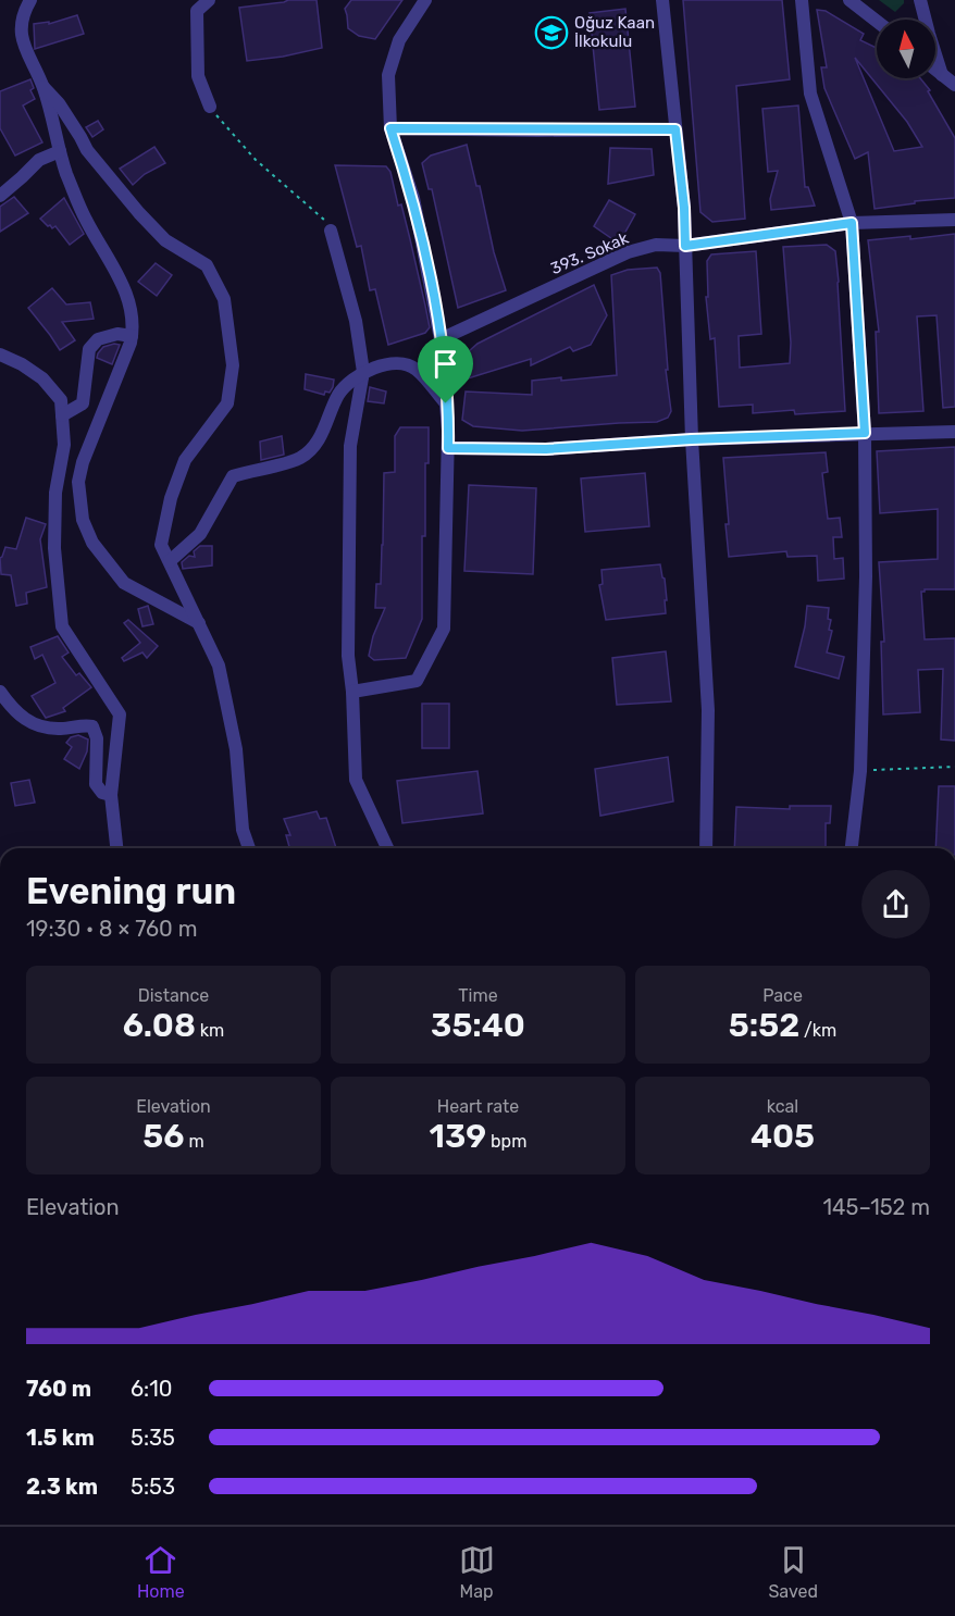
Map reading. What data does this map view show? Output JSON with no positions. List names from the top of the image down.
{
  "streets": {
    "street": ["393. Sokak"]
  },
  "places": {
    "school or university": ["Oğuz Kaan İlkokulu"]
  },
  "north": "top",
  "page": {
    "heading": ["Evening run", "19:30 · 8 × 760 m"],
    "stats": [
      ["Distance", "6.08 km"],
      ["Time", "35:40"],
      ["Pace", "5:52 /km"],
      ["Elevation", "56 m"],
      ["Heart rate", "139 bpm"],
      ["kcal", "405"]
    ],
    "chart": ["Elevation", "145–152 m"],
    "list": [
      {
        "name": "760 m",
        "note": "6:10"
      },
      {
        "name": "1.5 km",
        "note": "5:35"
      },
      {
        "name": "2.3 km",
        "note": "5:53"
      }
    ],
    "tabs": ["Home", "Map", "Saved"]
  }
}
